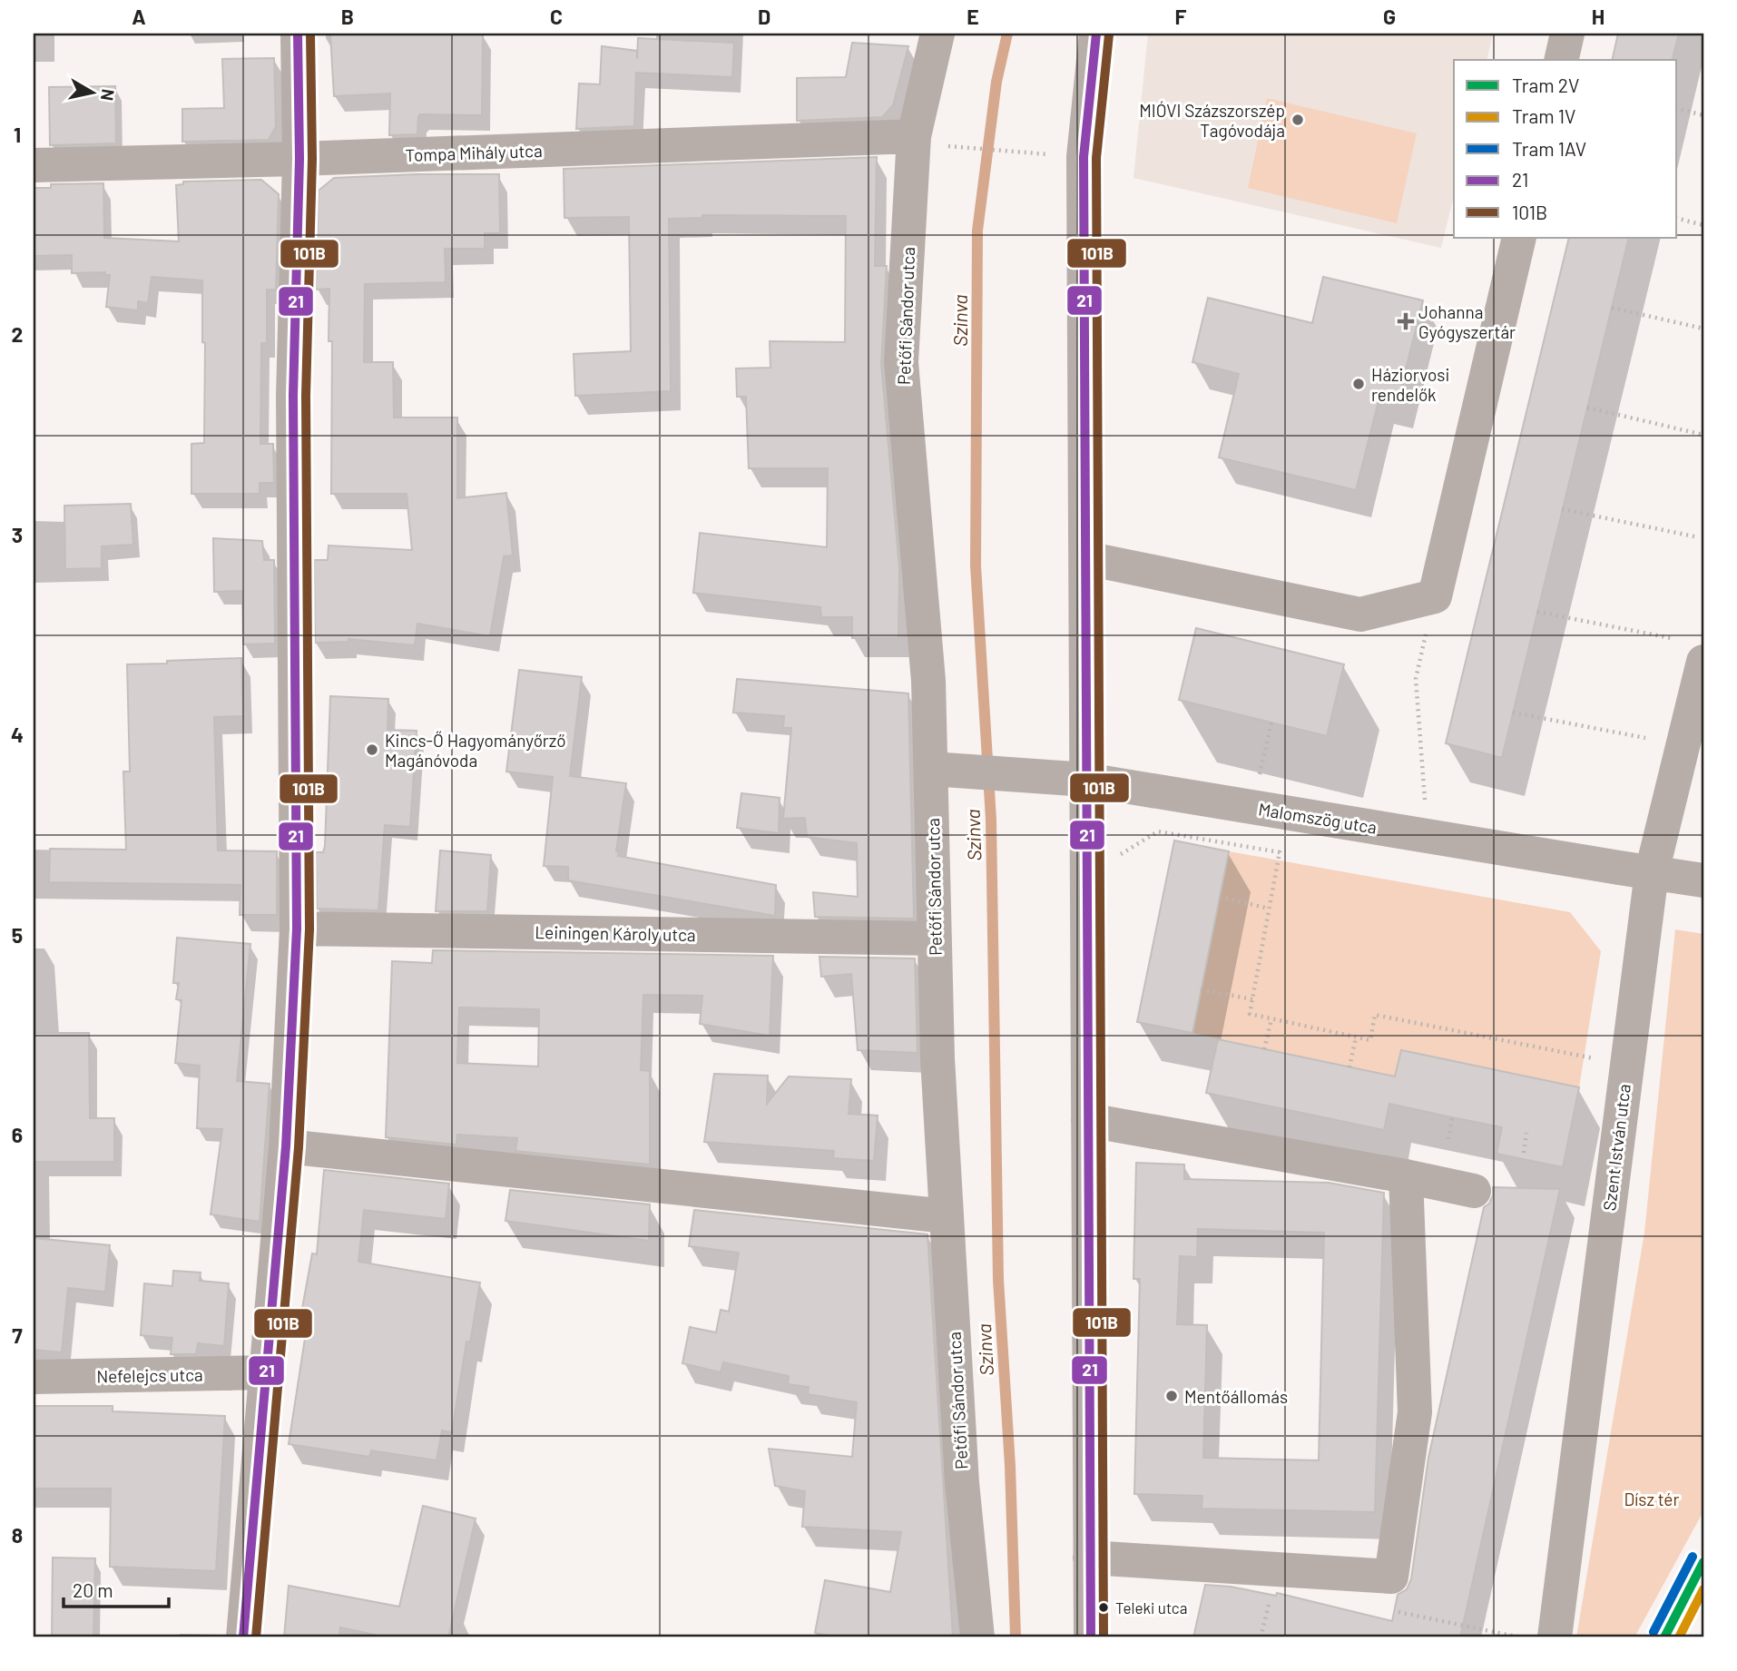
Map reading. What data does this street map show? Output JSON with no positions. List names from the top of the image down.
{
  "streets": {
    "street": [
      "Tompa Mihály utca",
      "Petőfi Sándor utca",
      "Malomszög utca",
      "Leiningen Károly utca",
      "Szent István utca",
      "Nefelejcs utca"
    ]
  },
  "crossings": [
    ["Tompa Mihály utca", "Petőfi Sándor utca"],
    ["Petőfi Sándor utca", "Malomszög utca"],
    ["Petőfi Sándor utca", "Leiningen Károly utca"],
    ["Malomszög utca", "Szent István utca"]
  ],
  "water": ["Szinva"],
  "parks": ["Dísz tér"],
  "places": {
    "other": [
      "MIÓVI Százszorszép Tagóvodája",
      "Háziorvosi rendelők",
      "Kincs-Ő Hagyományőrző Magánóvoda",
      "Mentőállomás",
      "Teleki utca"
    ],
    "health": ["Johanna Gyógyszertár"]
  },
  "lines": [
    "transit line 21",
    "transit line 101B",
    "tram line 1AV",
    "tram line 2V",
    "tram line 1V"
  ],
  "legend": [
    "Tram 2V",
    "Tram 1V",
    "Tram 1AV",
    "21",
    "101B"
  ],
  "scale_bar": "20 m",
  "north": "right",
  "grid": {
    "columns": [
      "A",
      "B",
      "C",
      "D",
      "E",
      "F",
      "G",
      "H"
    ],
    "rows": [
      "1",
      "2",
      "3",
      "4",
      "5",
      "6",
      "7",
      "8"
    ]
  }
}
